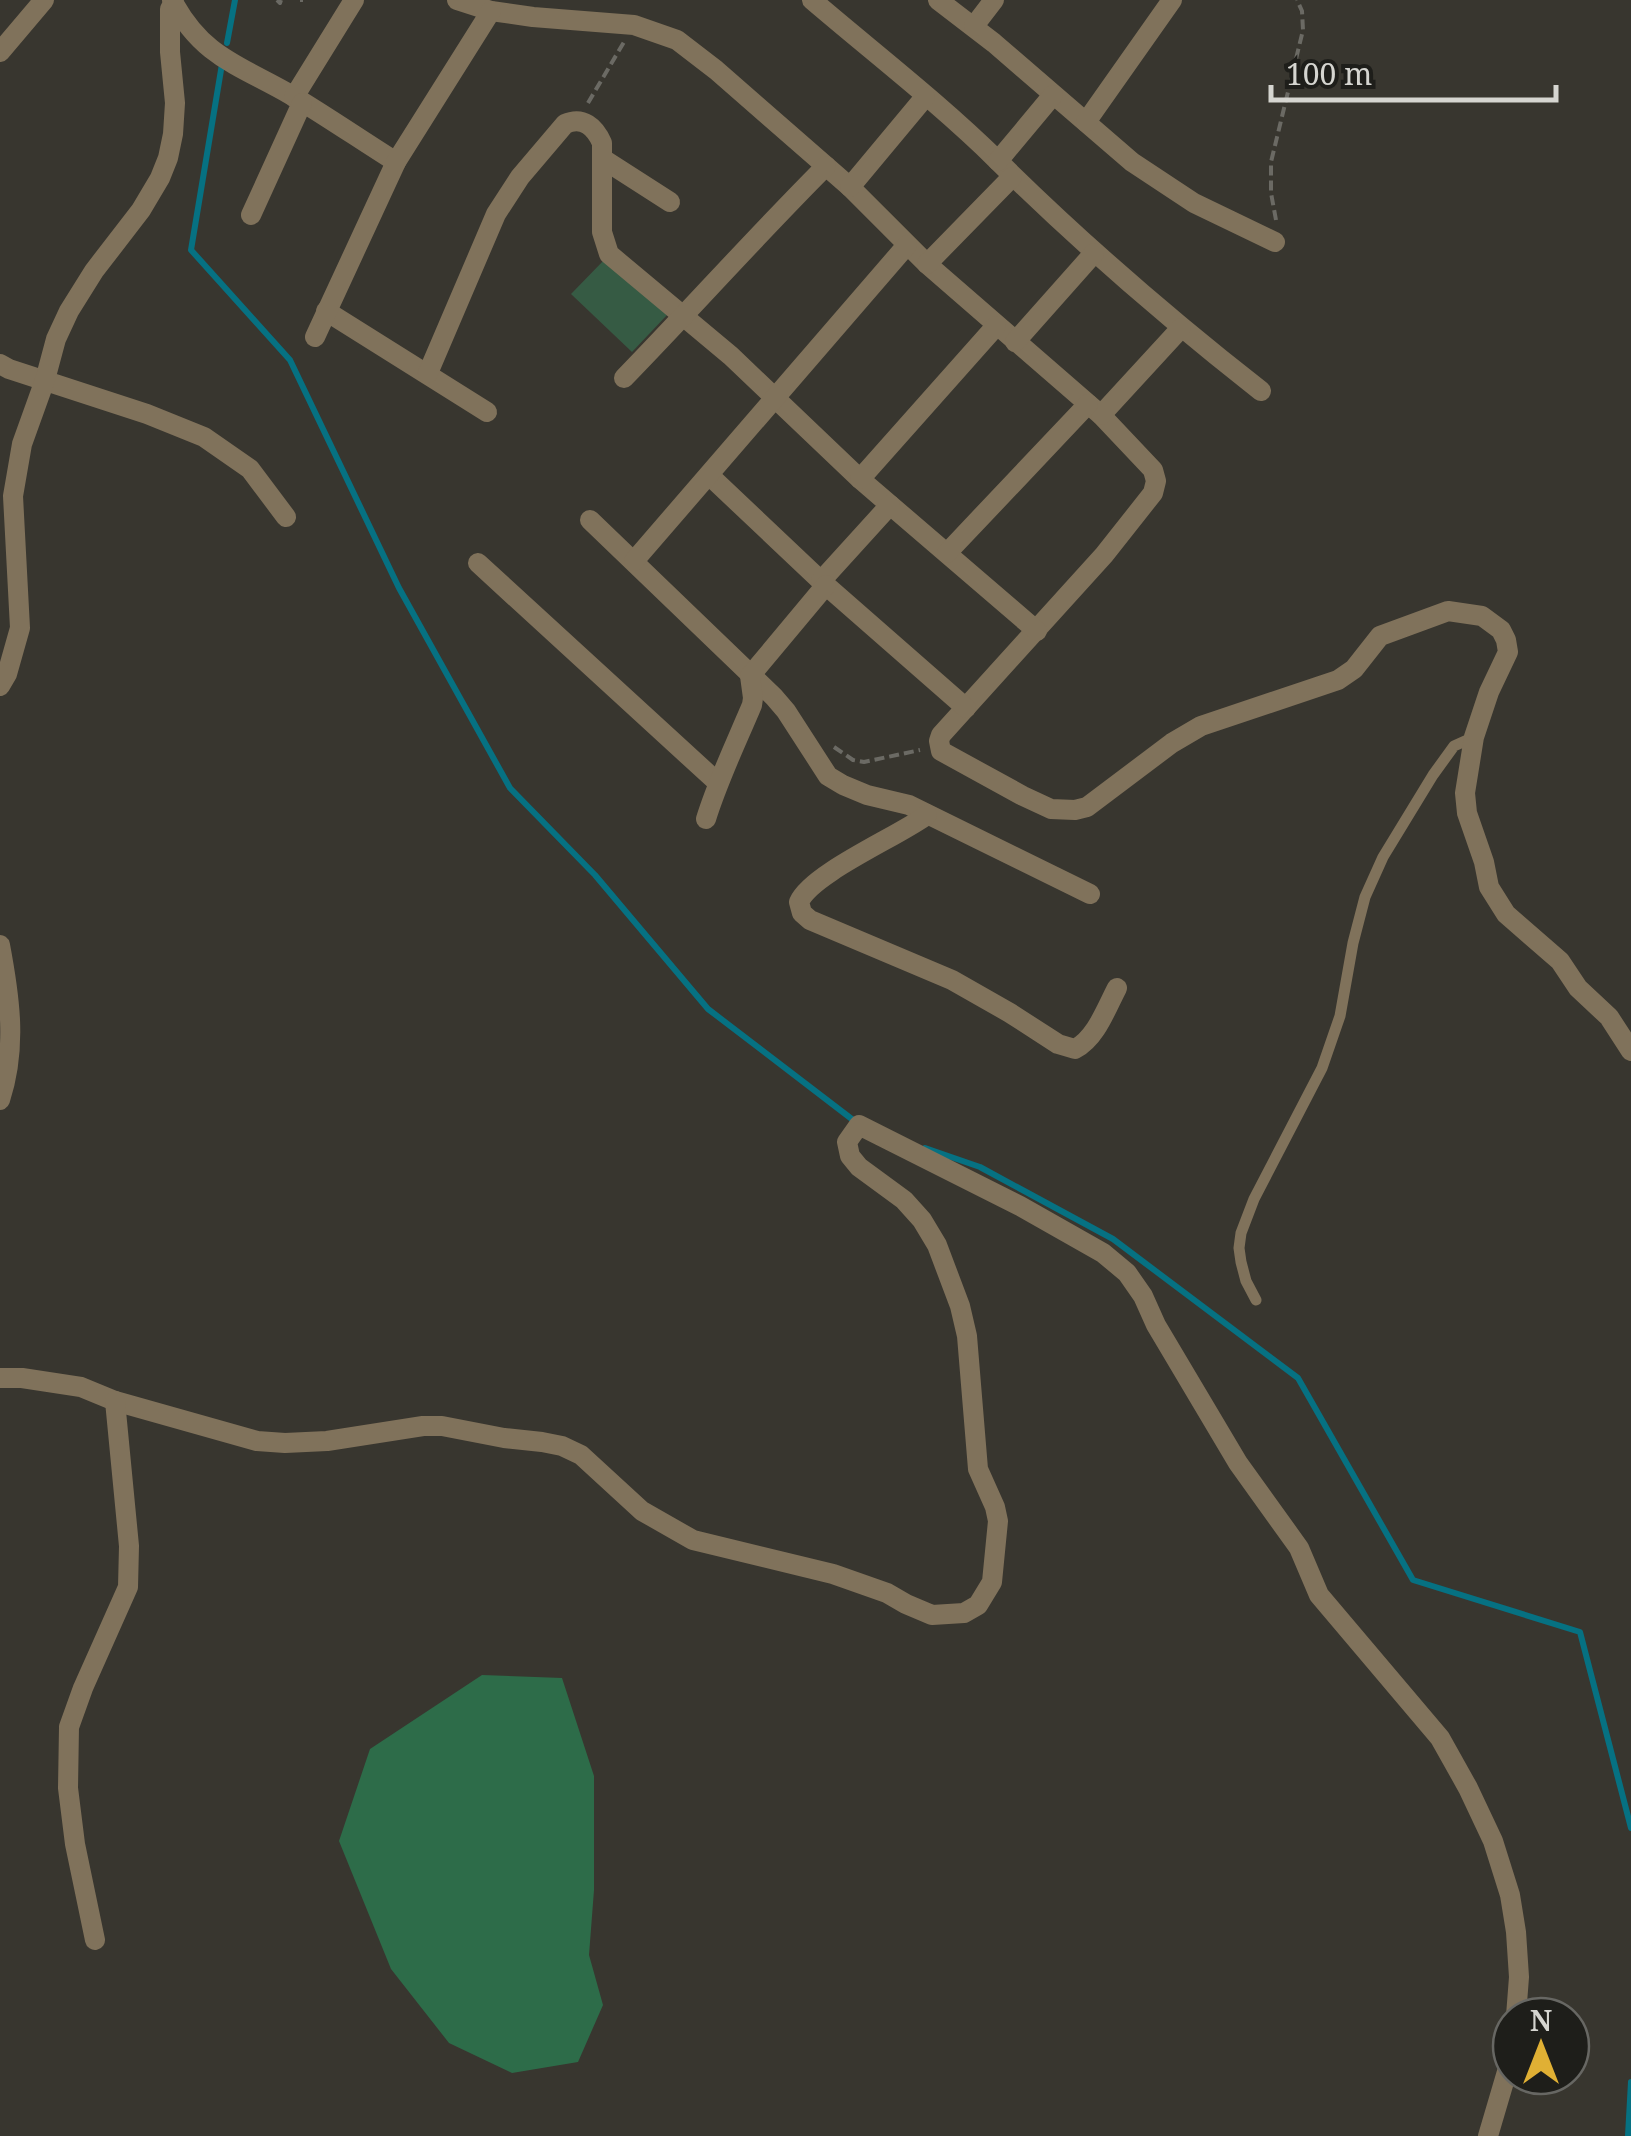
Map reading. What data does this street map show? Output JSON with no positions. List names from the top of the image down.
{
  "scale_bar": "100 m",
  "north": "top"
}
